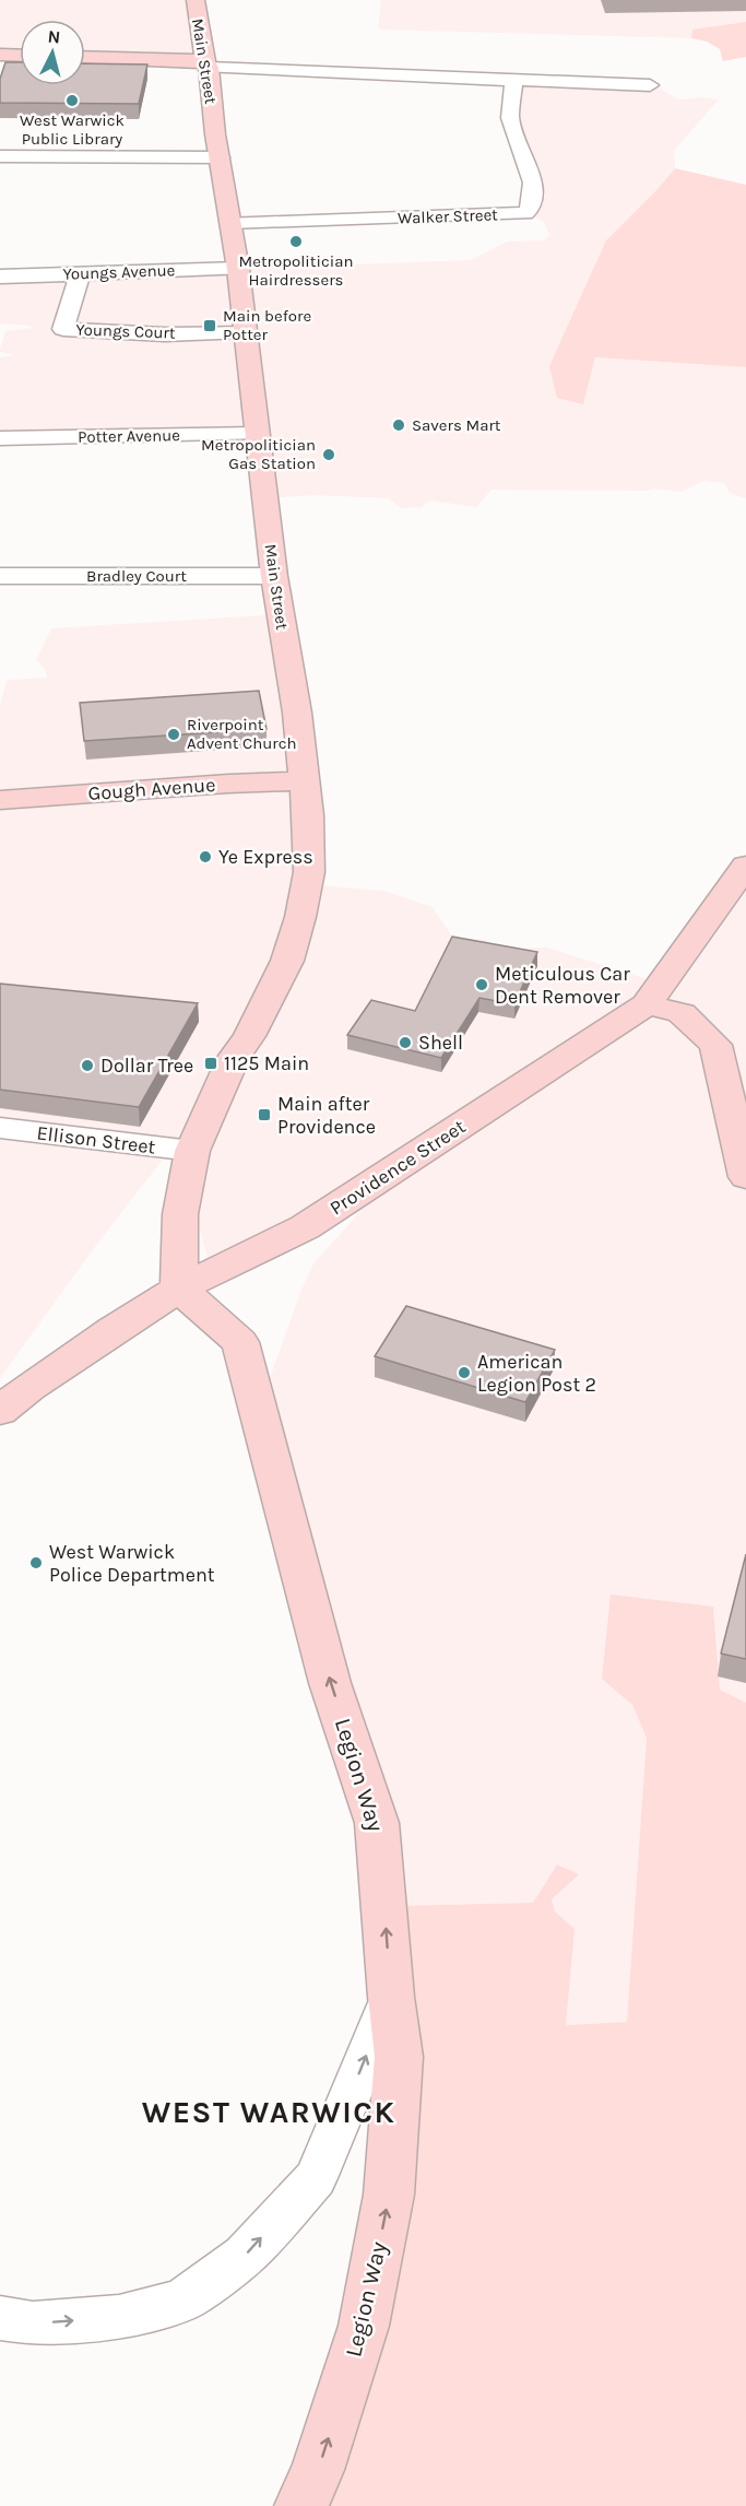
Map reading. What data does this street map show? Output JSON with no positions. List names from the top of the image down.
{
  "streets": {
    "main road": [
      "Main Street",
      "Gough Avenue",
      "Providence Street",
      "Legion Way"
    ],
    "street": [
      "Walker Street",
      "Youngs Avenue",
      "Youngs Court",
      "Potter Avenue",
      "Bradley Court",
      "Ellison Street"
    ]
  },
  "crossings": [
    ["Main Street", "Walker Street"],
    ["Main Street", "Youngs Avenue"],
    ["Main Street", "Youngs Court"],
    ["Main Street", "Potter Avenue"],
    ["Main Street", "Bradley Court"],
    ["Main Street", "Gough Avenue"],
    ["Main Street", "Ellison Street"],
    ["Youngs Avenue", "Youngs Court"],
    ["Providence Street", "Legion Way"]
  ],
  "one_way": ["Legion Way"],
  "districts": ["WEST WARWICK"],
  "places": {
    "other": [
      "West Warwick Public Library",
      "Metropolitician Hairdressers",
      "Savers Mart",
      "Metropolitician Gas Station",
      "Riverpoint Advent Church",
      "Ye Express",
      "Meticulous Car Dent Remover",
      "Shell",
      "Dollar Tree",
      "American Legion Post 2",
      "West Warwick Police Department"
    ],
    "transit": ["Main before Potter", "1125 Main", "Main after Providence"]
  },
  "north": "top"
}
